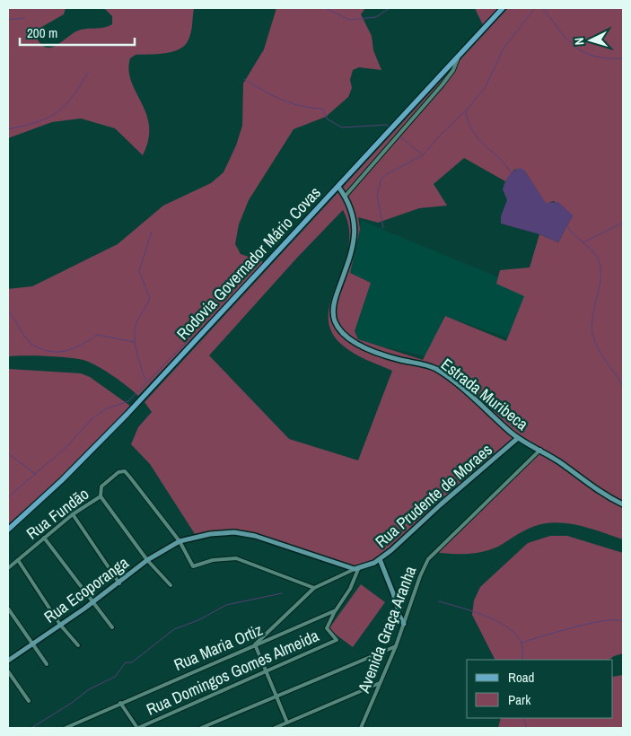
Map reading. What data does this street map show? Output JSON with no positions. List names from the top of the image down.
{
  "streets": {
    "main road": ["Rodovia Governador Mário Covas"],
    "street": [
      "Estrada Muribeca",
      "Rua Prudente de Moraes",
      "Rua Fundão",
      "Rua Ecoporanga",
      "Avenida Graça Aranha",
      "Rua Maria Ortiz",
      "Rua Domingos Gomes Almeida"
    ]
  },
  "crossings": [
    ["Rodovia Governador Mário Covas", "Estrada Muribeca"],
    ["Estrada Muribeca", "Rua Prudente de Moraes"],
    ["Estrada Muribeca", "Avenida Graça Aranha"],
    ["Rua Prudente de Moraes", "Rua Ecoporanga"],
    ["Rua Prudente de Moraes", "Rua Maria Ortiz"],
    ["Rua Maria Ortiz", "Rua Domingos Gomes Almeida"]
  ],
  "legend": ["Road", "Park"],
  "scale_bar": "200 m",
  "north": "left"
}
